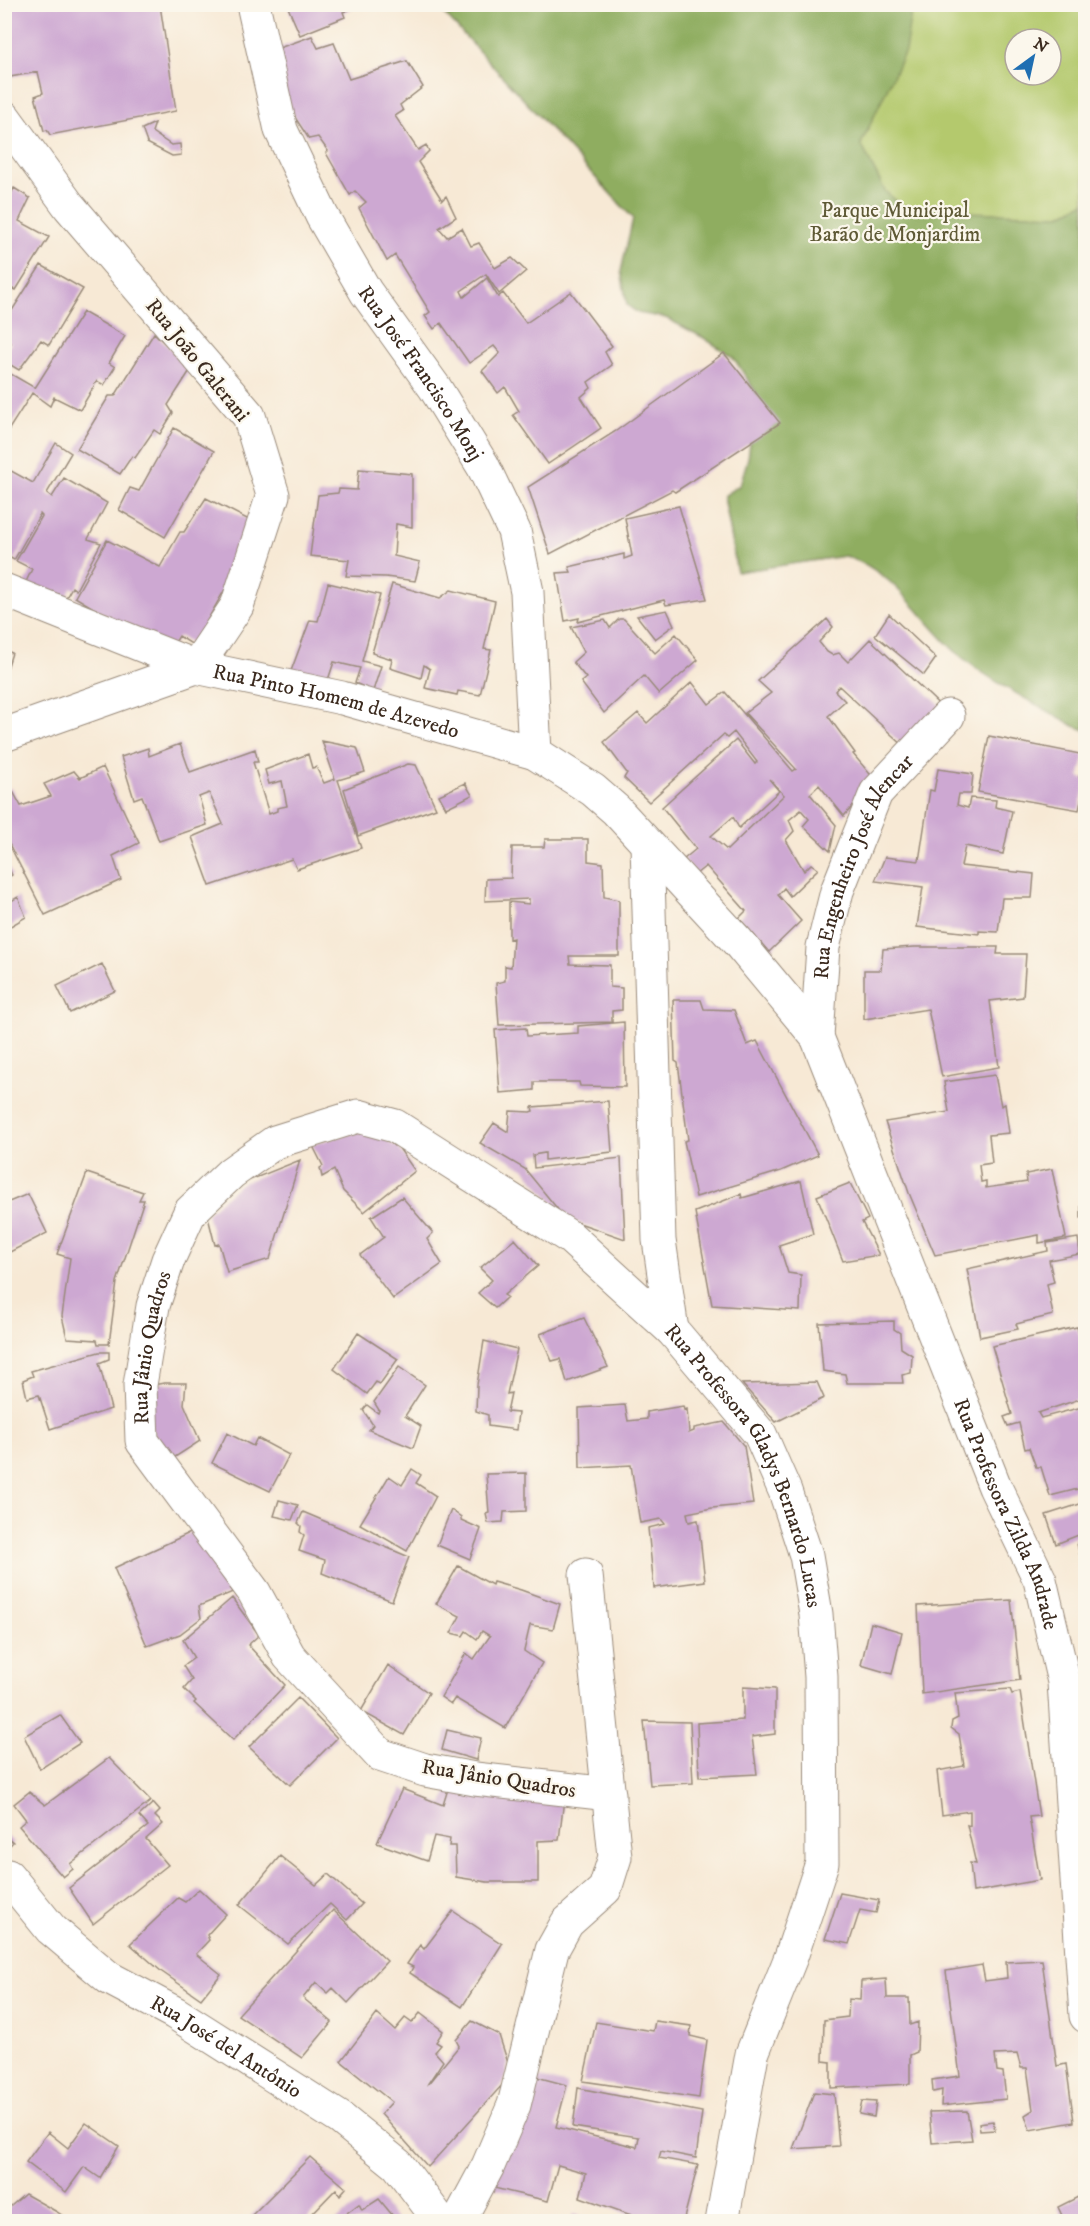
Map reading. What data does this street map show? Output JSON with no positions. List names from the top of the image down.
{
  "streets": {
    "street": [
      "Rua João Galerani",
      "Rua José Francisco Monj",
      "Rua Pinto Homem de Azevedo",
      "Rua Engenheiro José Alencar",
      "Rua Jânio Quadros",
      "Rua Professora Gladys Bernardo Lucas",
      "Rua Professora Zilda Andrade",
      "Rua José del Antônio"
    ]
  },
  "crossings": [
    ["Rua João Galerani", "Rua Pinto Homem de Azevedo"],
    ["Rua José Francisco Monj", "Rua Pinto Homem de Azevedo"],
    ["Rua Pinto Homem de Azevedo", "Rua Professora Gladys Bernardo Lucas"],
    ["Rua Engenheiro José Alencar", "Rua Professora Zilda Andrade"],
    ["Rua Jânio Quadros", "Rua Professora Gladys Bernardo Lucas"]
  ],
  "parks": ["Parque Municipal Barão de Monjardim"],
  "north": "top right"
}
